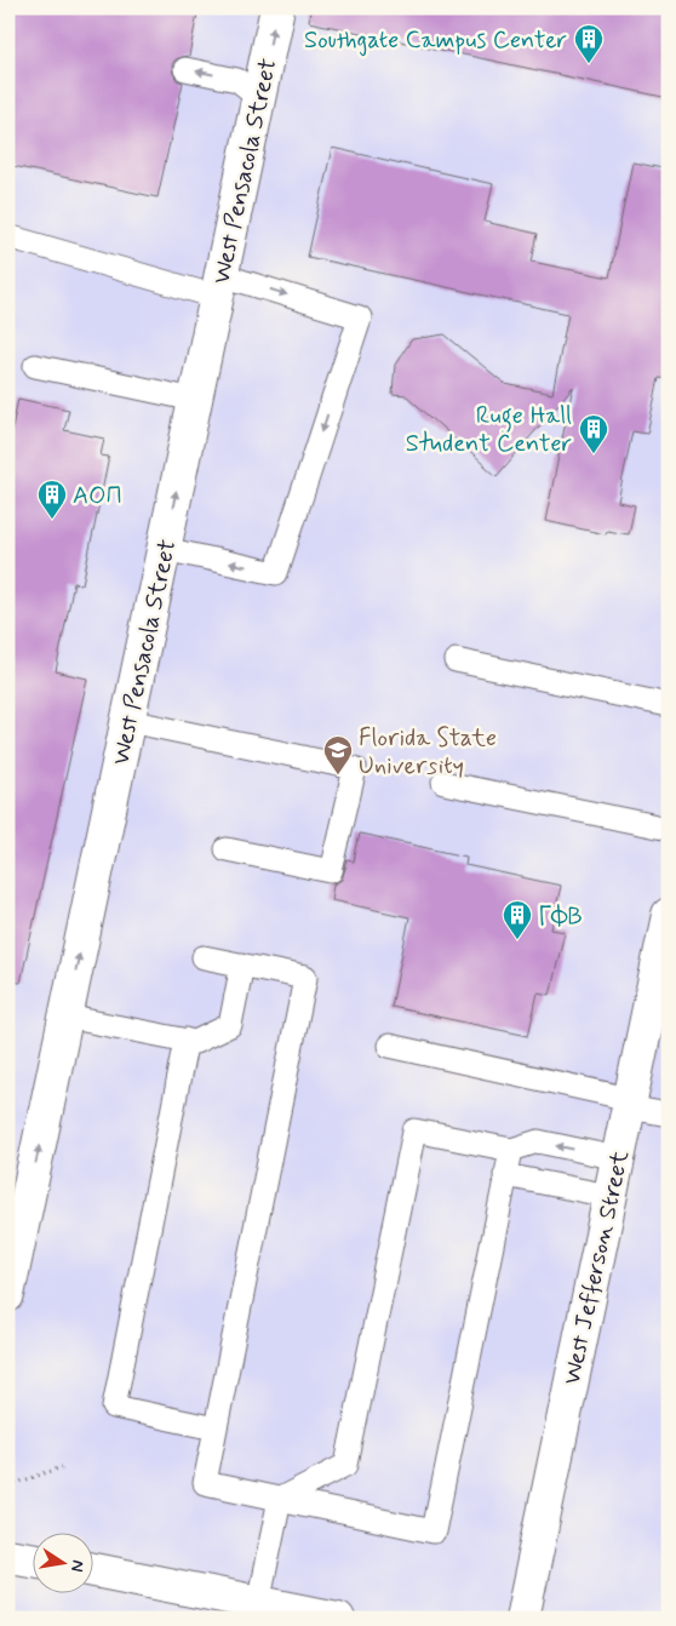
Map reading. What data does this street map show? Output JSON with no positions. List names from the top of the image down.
{
  "streets": {
    "main road": ["West Pensacola Street", "West Jefferson Street"]
  },
  "one_way": ["West Pensacola Street"],
  "places": {
    "building": [
      "Southgate Campus Center",
      "Ruge Hall Student Center",
      "ΑΟΠ",
      "ΓΦΒ"
    ],
    "school or university": ["Florida State University"]
  },
  "north": "right"
}
